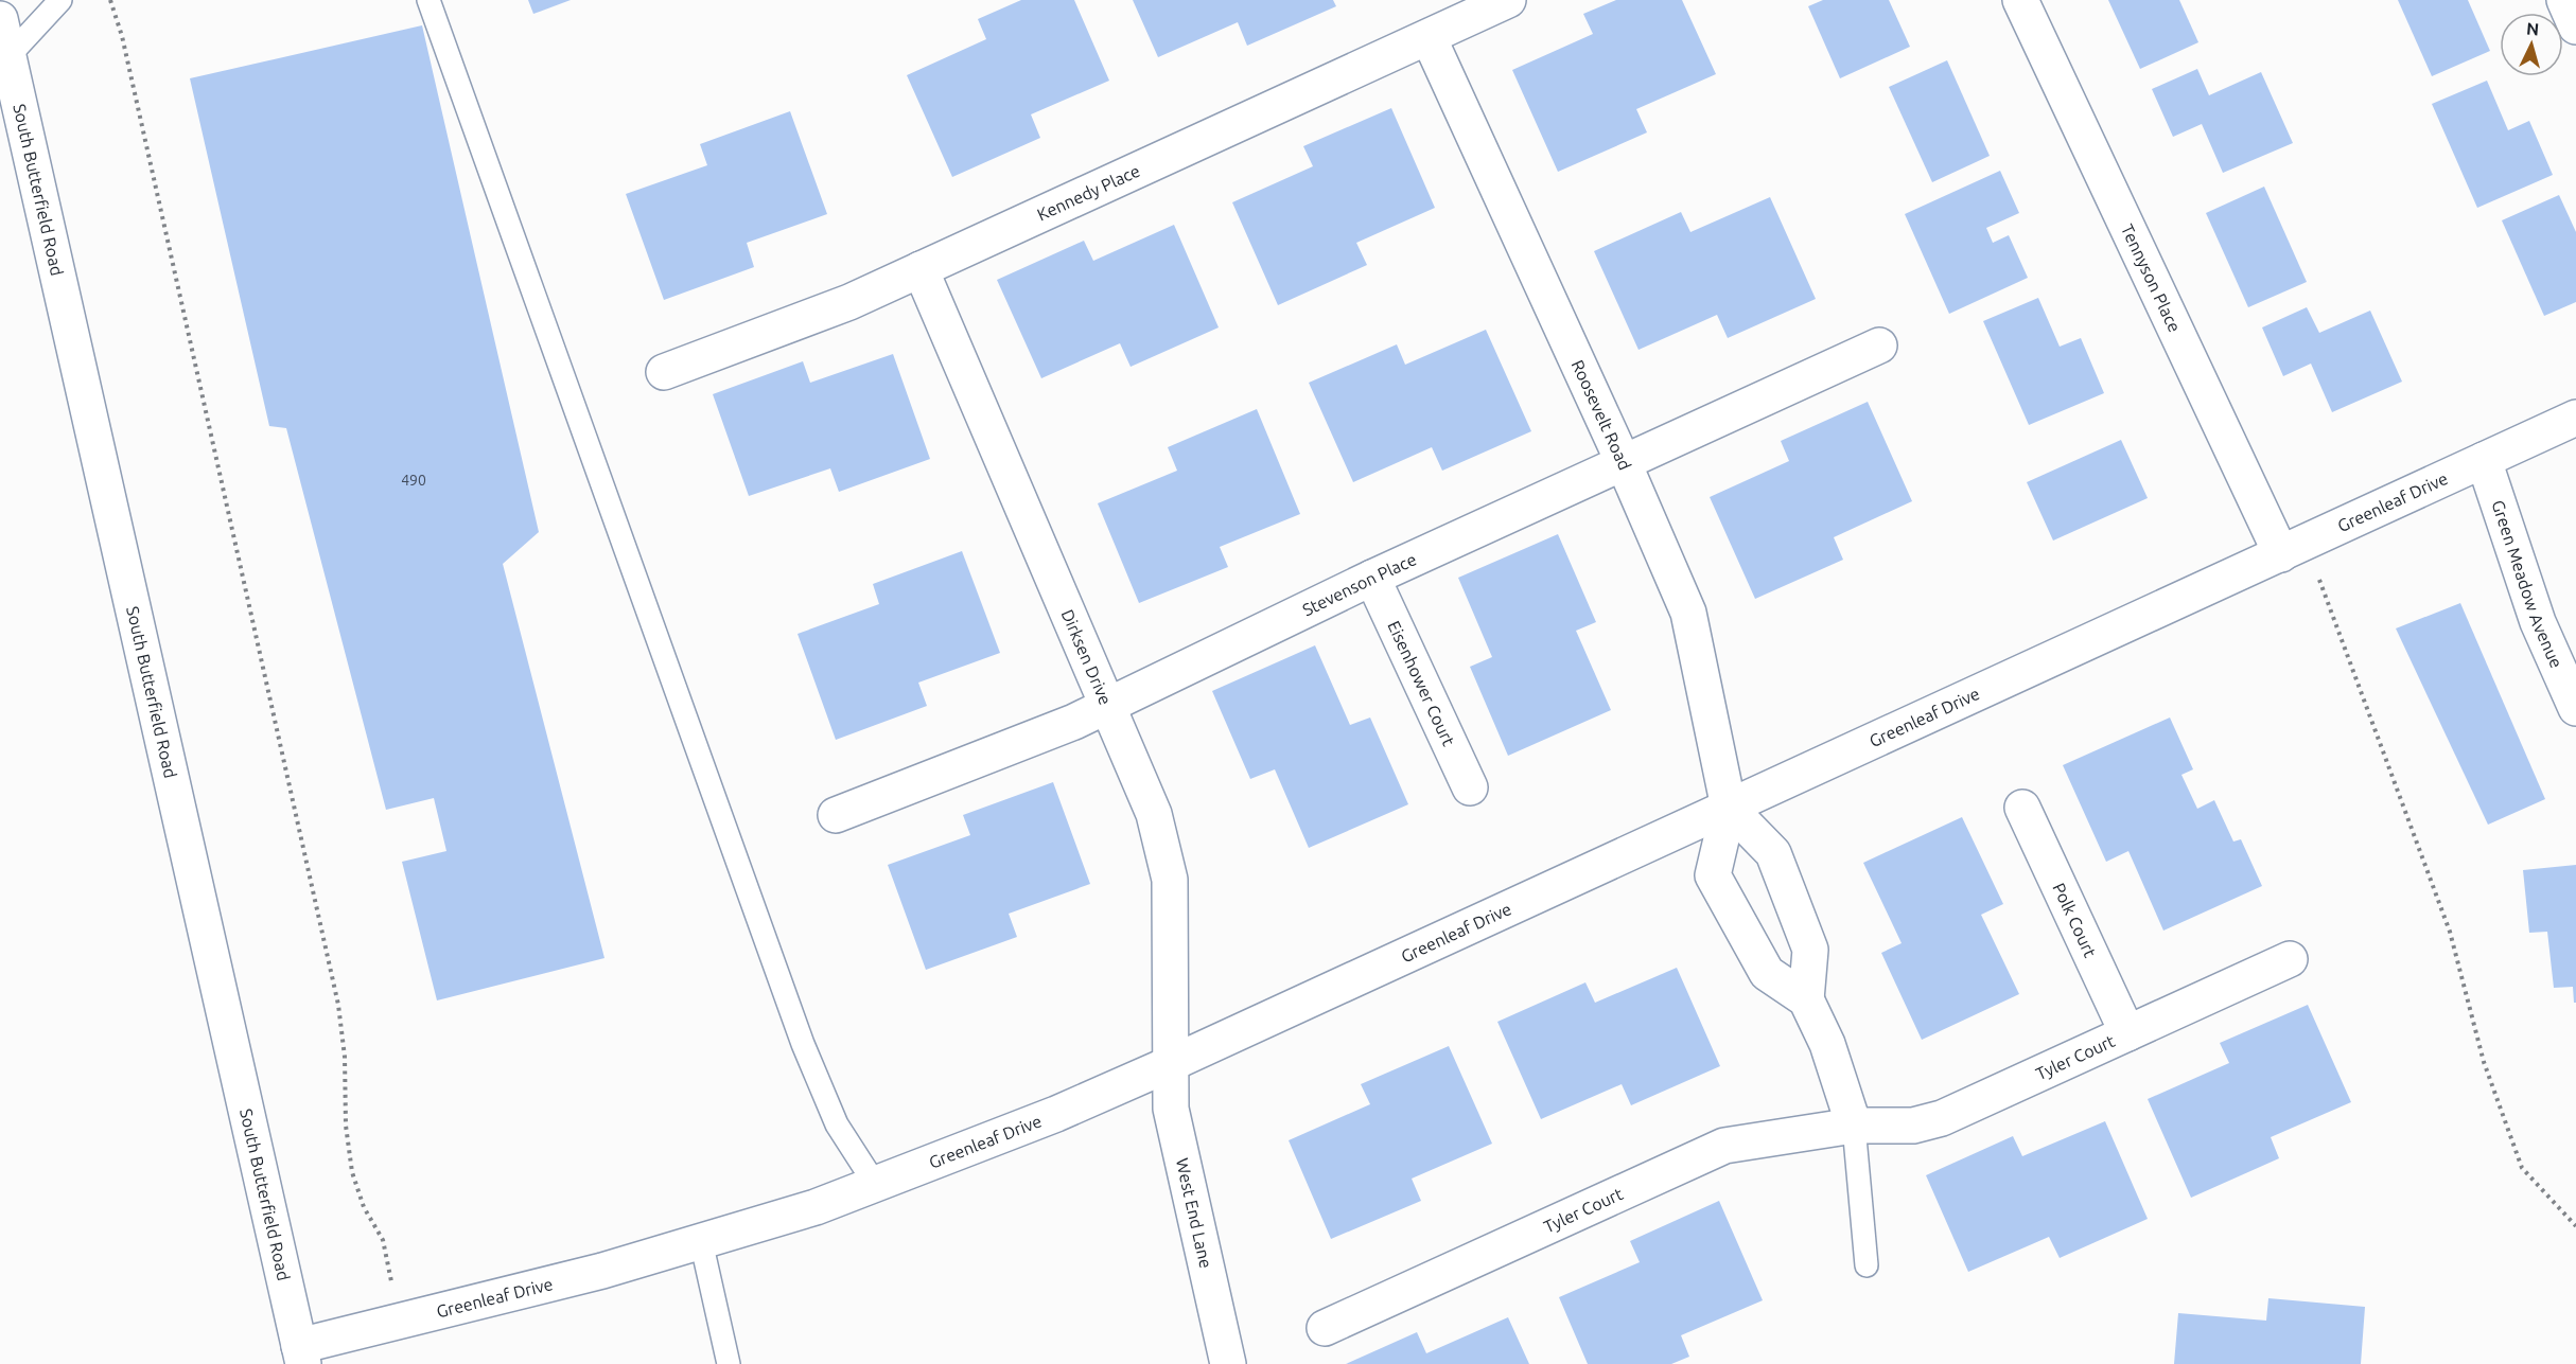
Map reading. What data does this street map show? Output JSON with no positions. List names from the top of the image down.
{
  "streets": {
    "street": [
      "South Butterfield Road",
      "Kennedy Place",
      "Tennyson Place",
      "Roosevelt Road",
      "Greenleaf Drive",
      "Stevenson Place",
      "Green Meadow Avenue",
      "Dirksen Drive",
      "Eisenhower Court",
      "Polk Court",
      "Tyler Court",
      "West End Lane"
    ]
  },
  "crossings": [
    ["South Butterfield Road", "Greenleaf Drive"],
    ["Kennedy Place", "Roosevelt Road"],
    ["Kennedy Place", "Dirksen Drive"],
    ["Tennyson Place", "Greenleaf Drive"],
    ["Roosevelt Road", "Greenleaf Drive"],
    ["Roosevelt Road", "Stevenson Place"],
    ["Greenleaf Drive", "Green Meadow Avenue"],
    ["Greenleaf Drive", "Dirksen Drive"],
    ["Greenleaf Drive", "West End Lane"],
    ["Stevenson Place", "Dirksen Drive"],
    ["Stevenson Place", "Eisenhower Court"],
    ["Dirksen Drive", "West End Lane"],
    ["Polk Court", "Tyler Court"]
  ],
  "house_numbers": ["490"],
  "north": "top"
}
